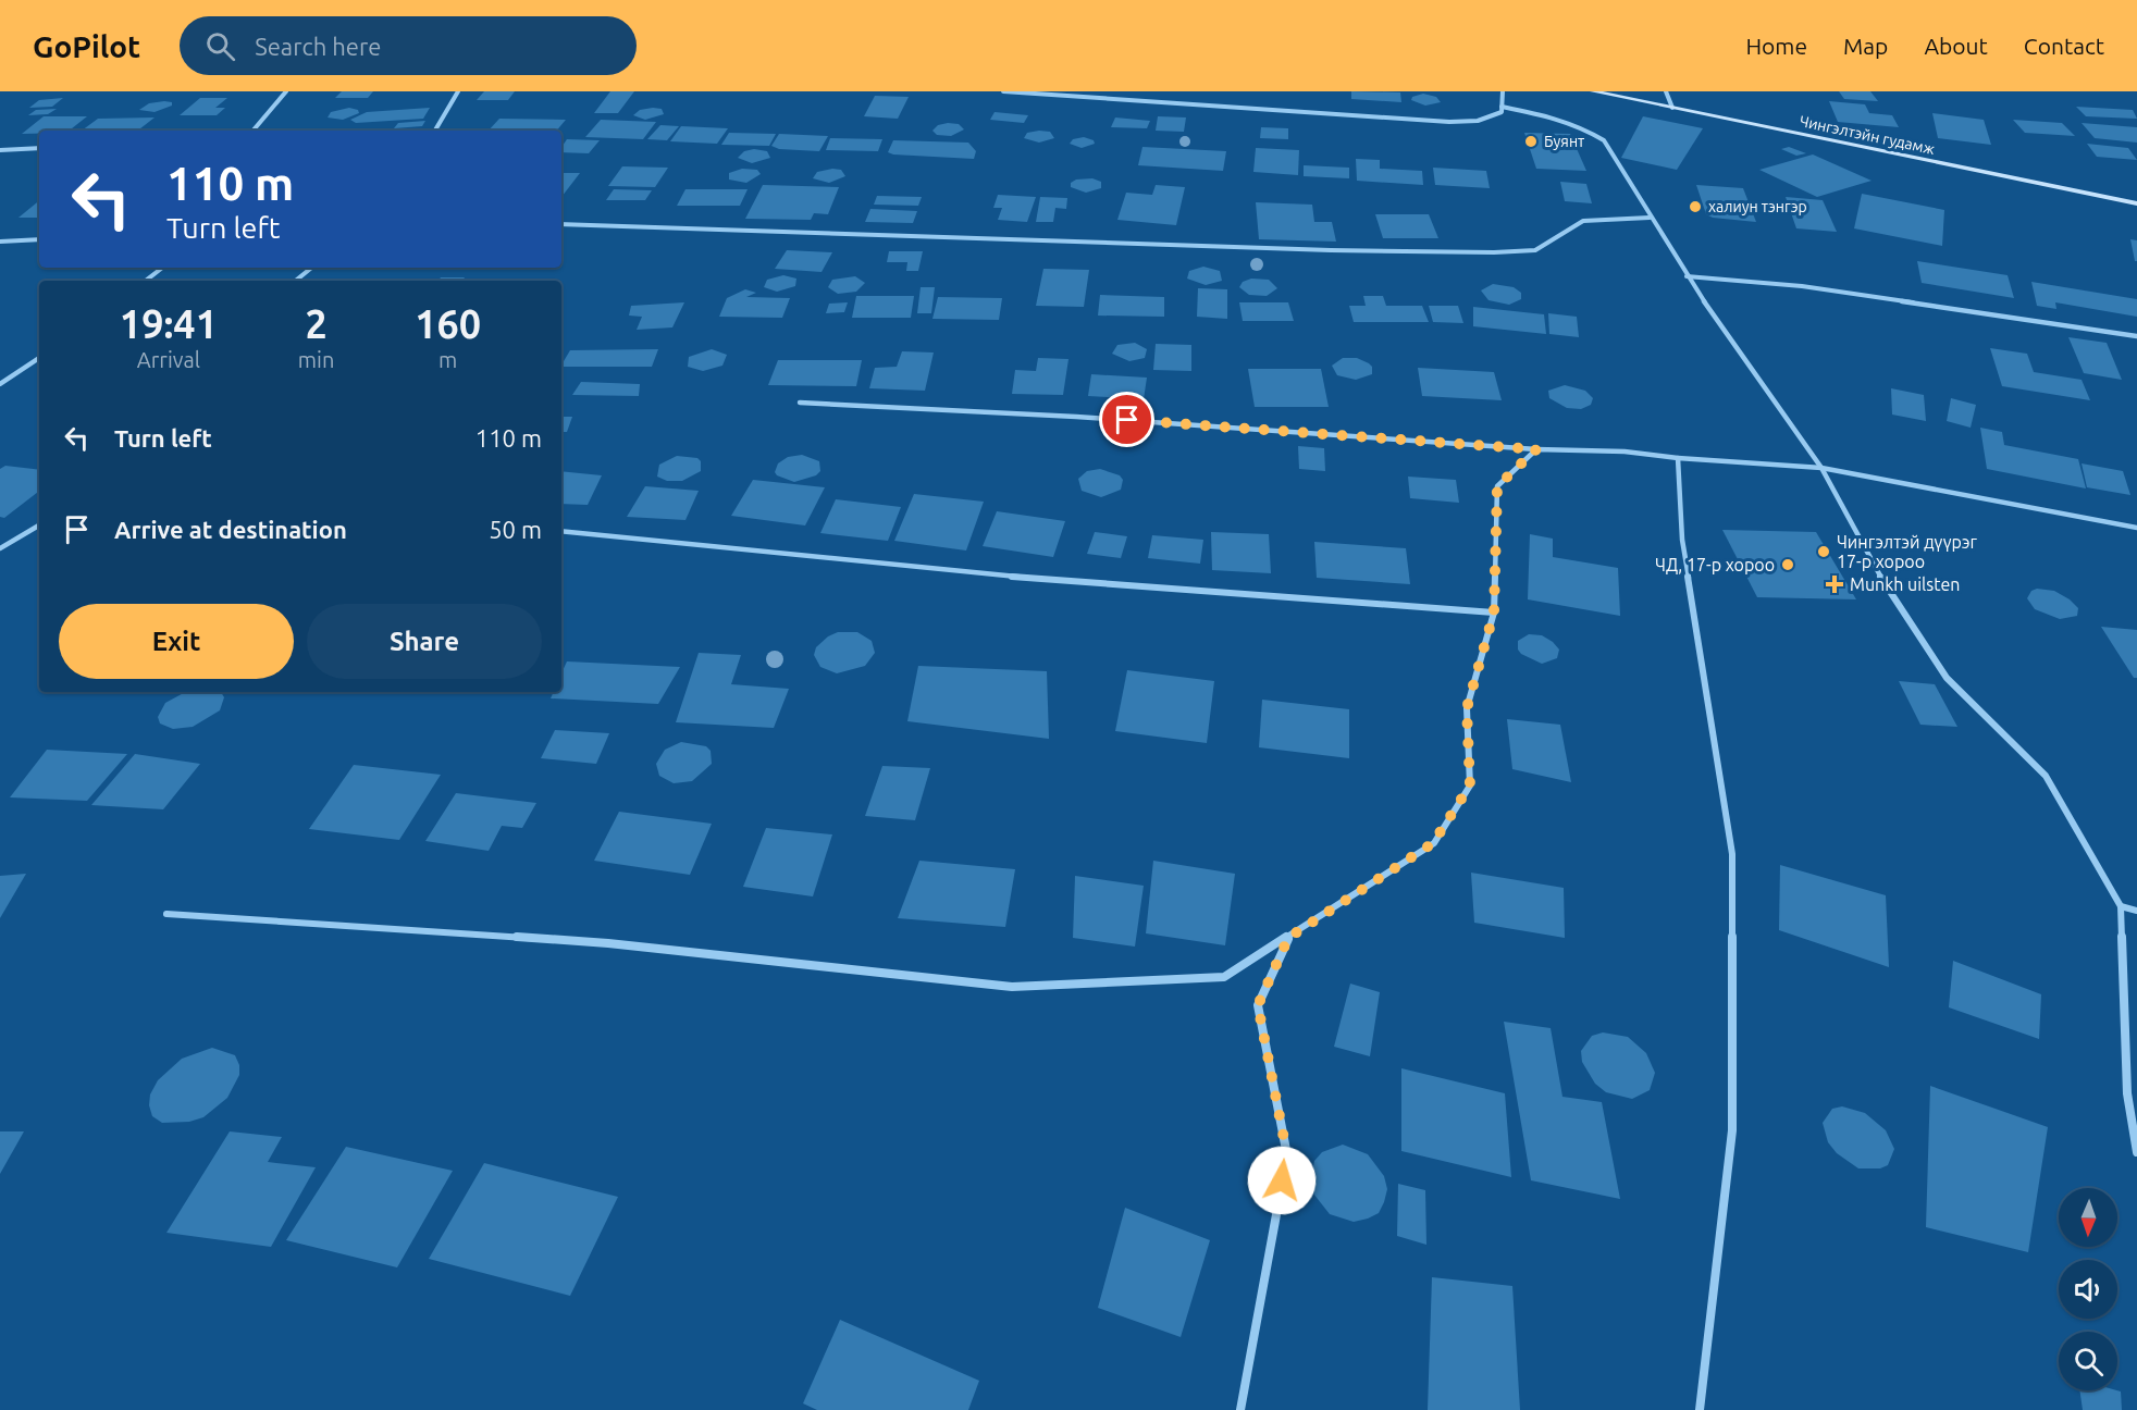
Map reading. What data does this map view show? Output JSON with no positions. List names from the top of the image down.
{
  "streets": {
    "main road": ["Чингэлтэйн гудамж"]
  },
  "places": {
    "other": [
      "Буянт",
      "халиун тэнгэр",
      "Чингэлтэй дүүрэг 17-р хороо",
      "ЧД, 17-р хороо"
    ],
    "health": ["Munkh uilsten"]
  },
  "north": "bottom",
  "page": {
    "header": "GoPilot",
    "search": "Search here",
    "nav": [
      "Home",
      "Map",
      "About",
      "Contact"
    ],
    "turn": ["110 m", "Turn left"],
    "eta": [
      "19:41",
      "Arrival",
      "2",
      "min",
      "160",
      "m"
    ],
    "list": [
      {
        "name": "Turn left",
        "value": "110 m"
      },
      {
        "name": "Arrive at destination",
        "value": "50 m"
      }
    ],
    "buttons": ["Exit", "Share"]
  }
}
